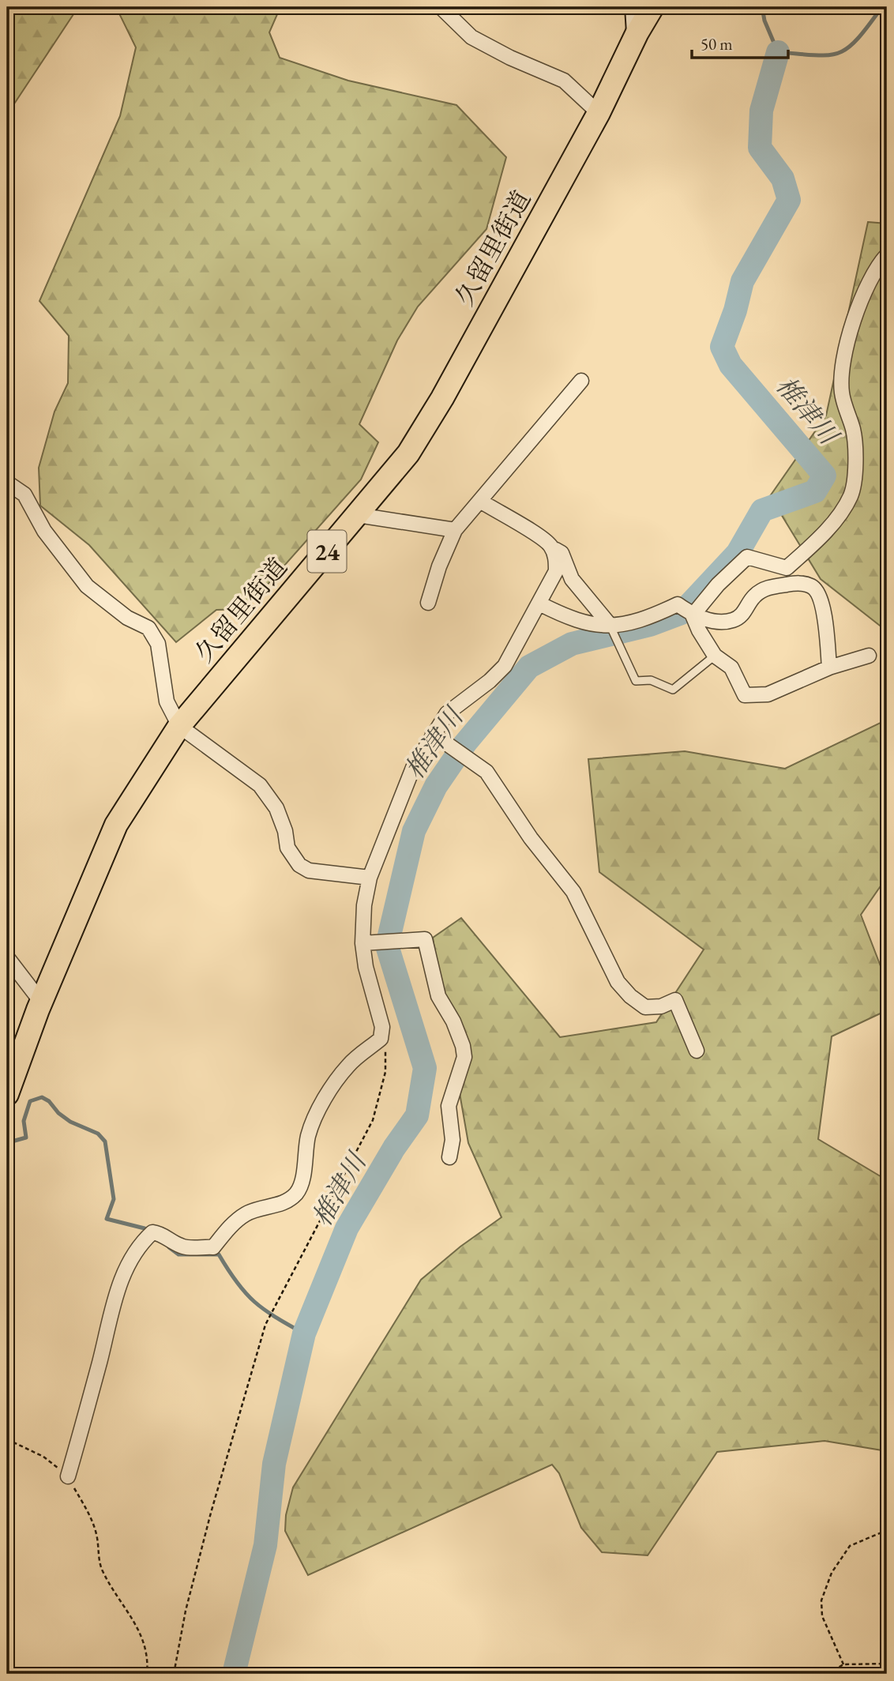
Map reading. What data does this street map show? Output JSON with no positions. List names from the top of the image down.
{
  "streets": {
    "main road": ["久留里街道", "24"]
  },
  "water": ["椎津川"],
  "scale_bar": "50 m"
}
